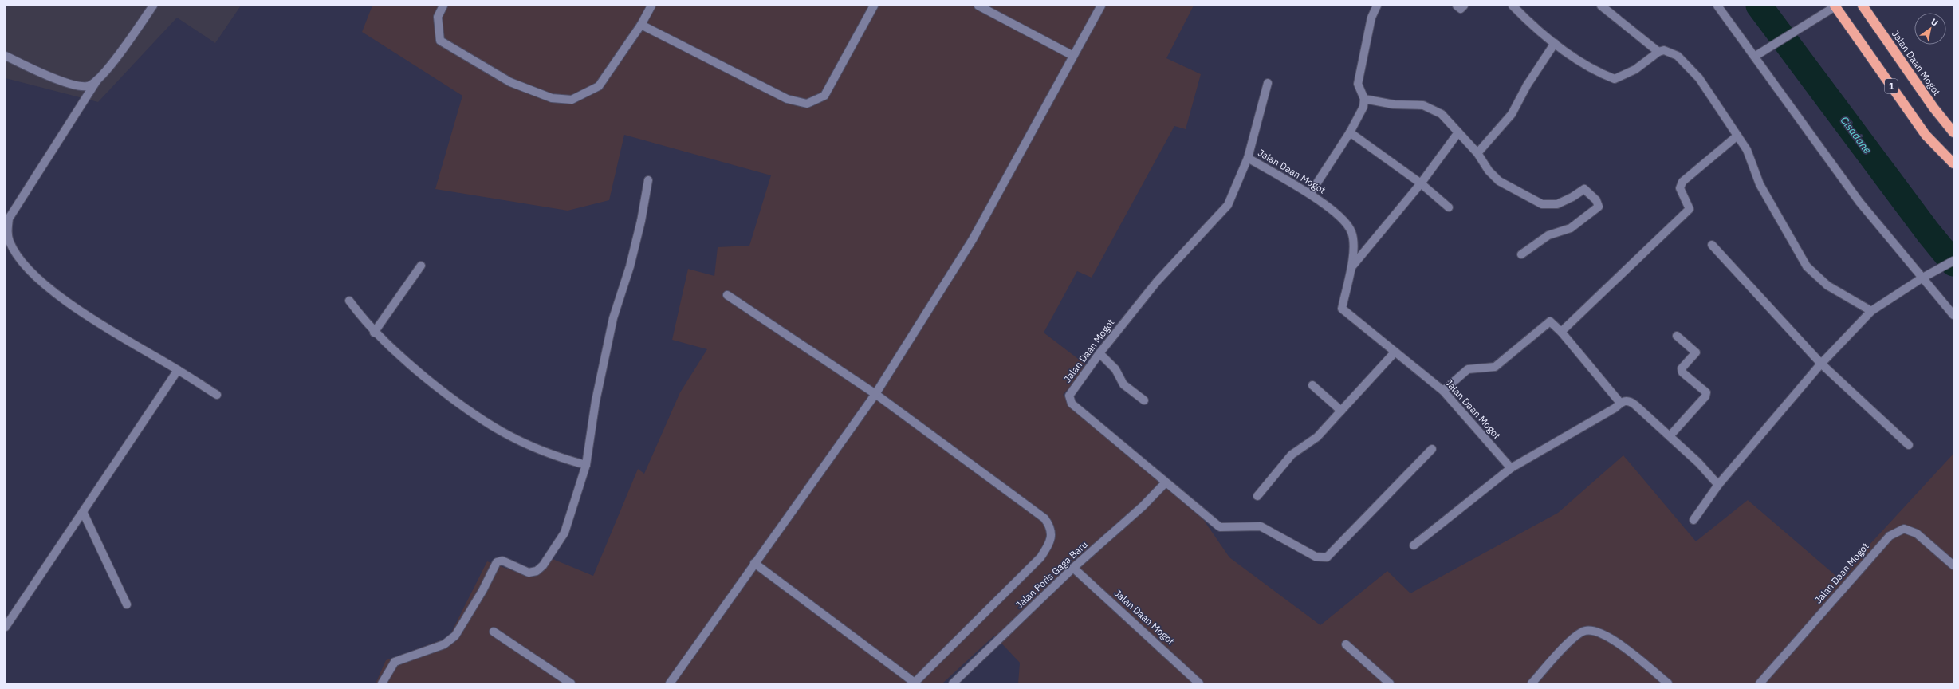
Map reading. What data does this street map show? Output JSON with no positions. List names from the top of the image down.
{
  "streets": {
    "highway": ["Jalan Daan Mogot", "1"],
    "street": ["Jalan Poris Gaga Baru"]
  },
  "crossings": [
    ["Jalan Daan Mogot", "Jalan Poris Gaga Baru"]
  ],
  "water": ["Cisadane"],
  "north": "top right"
}
